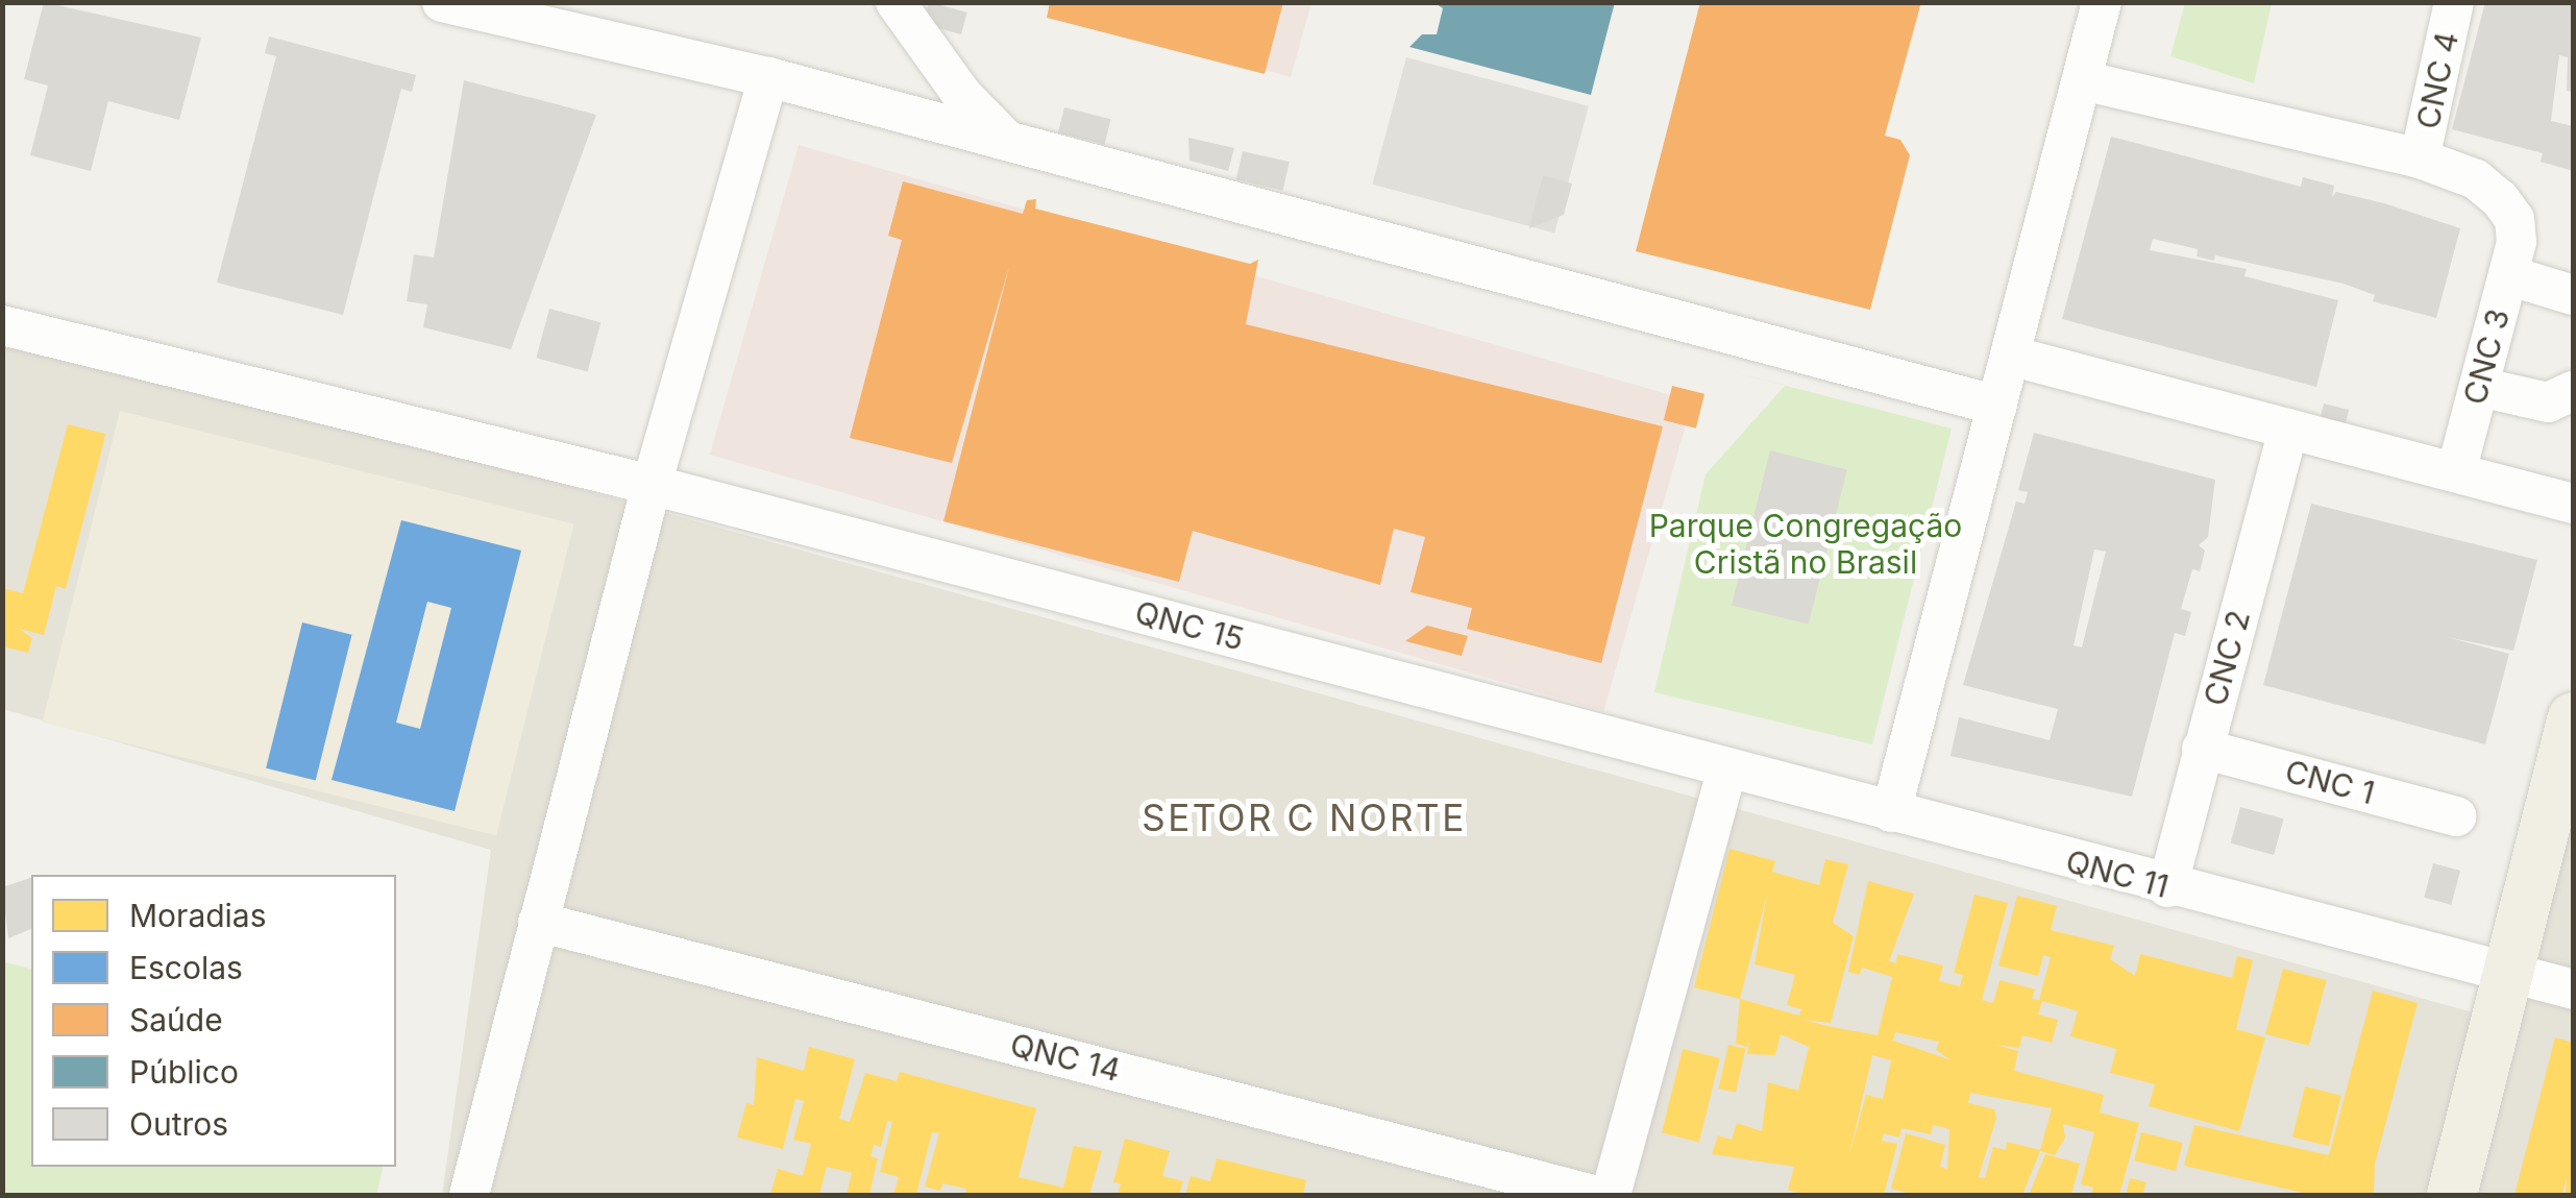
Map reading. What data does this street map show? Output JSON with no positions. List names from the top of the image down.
{
  "streets": {
    "street": [
      "CNC 4",
      "CNC 3",
      "QNC 15",
      "CNC 2",
      "CNC 1",
      "QNC 11",
      "QNC 14"
    ]
  },
  "crossings": [
    ["QNC 15", "QNC 11"],
    ["CNC 2", "CNC 1"],
    ["CNC 2", "QNC 11"]
  ],
  "districts": ["SETOR C NORTE"],
  "parks": ["Parque Congregação Cristã no Brasil"],
  "legend": [
    "Moradias",
    "Escolas",
    "Saúde",
    "Público",
    "Outros"
  ]
}
